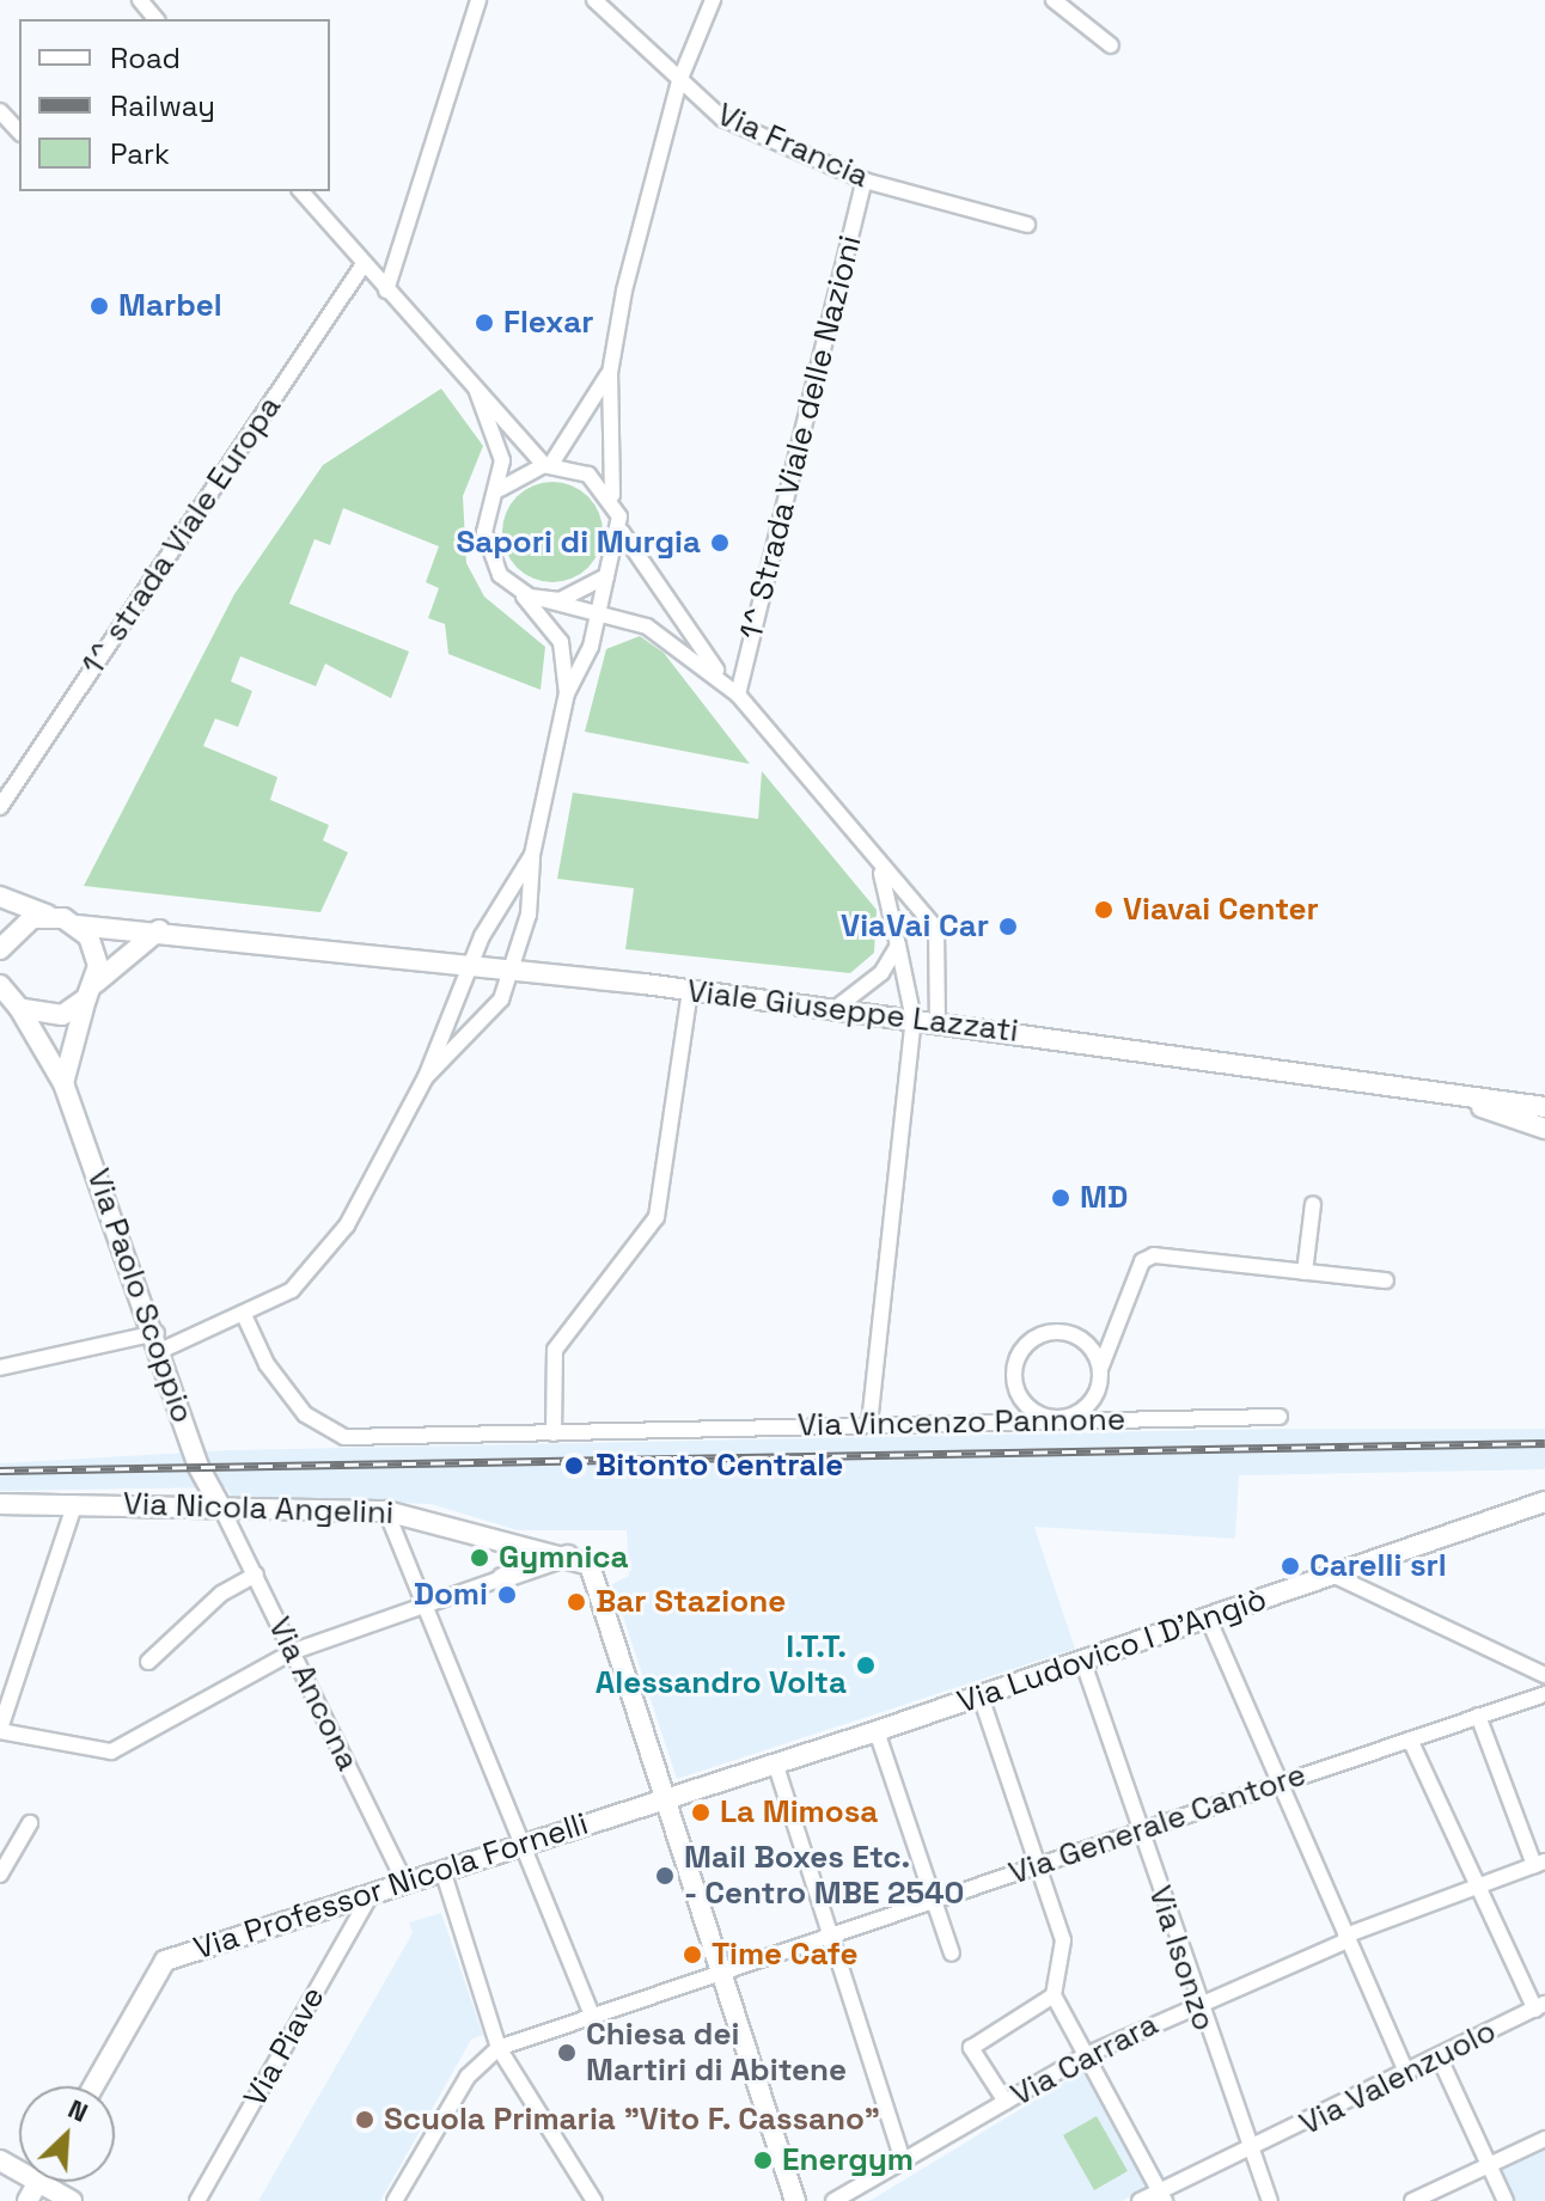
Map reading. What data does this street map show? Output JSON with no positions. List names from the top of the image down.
{
  "streets": {
    "street": [
      "Via Francia",
      "1^ Strada Viale delle Nazioni",
      "1^ strada Viale Europa",
      "Viale Giuseppe Lazzati",
      "Via Paolo Scoppio",
      "Via Vincenzo Pannone",
      "Via Nicola Angelini",
      "Via Ludovico I D'Angiò",
      "Via Ancona",
      "Via Generale Cantore",
      "Via Professor Nicola Fornelli",
      "Via Isonzo",
      "Via Piave",
      "Via Carrara",
      "Via Valenzuolo"
    ]
  },
  "crossings": [
    ["Via Francia", "1^ Strada Viale delle Nazioni"],
    ["Via Paolo Scoppio", "Via Nicola Angelini"],
    ["Via Paolo Scoppio", "Via Ancona"],
    ["Via Nicola Angelini", "Via Ludovico I D'Angiò"],
    ["Via Nicola Angelini", "Via Ancona"],
    ["Via Nicola Angelini", "Via Professor Nicola Fornelli"],
    ["Via Ludovico I D'Angiò", "Via Professor Nicola Fornelli"],
    ["Via Ludovico I D'Angiò", "Via Isonzo"],
    ["Via Ancona", "Via Professor Nicola Fornelli"],
    ["Via Generale Cantore", "Via Isonzo"],
    ["Via Professor Nicola Fornelli", "Via Piave"],
    ["Via Isonzo", "Via Carrara"],
    ["Via Isonzo", "Via Valenzuolo"]
  ],
  "places": [
    "Marbel",
    "Flexar",
    "Sapori di Murgia",
    "Viavai Center",
    "ViaVai Car",
    "MD",
    "Bitonto Centrale",
    "Gymnica",
    "Carelli srl",
    "Domi",
    "Bar Stazione",
    "I.T.T. Alessandro Volta",
    "La Mimosa",
    "Mail Boxes Etc. - Centro MBE 2540",
    "Time Cafe",
    "Chiesa dei Martiri di Abitene",
    "Scuola Primaria \"Vito F. Cassano\"",
    "Energym"
  ],
  "legend": ["Road", "Railway", "Park"],
  "north": "top right"
}
